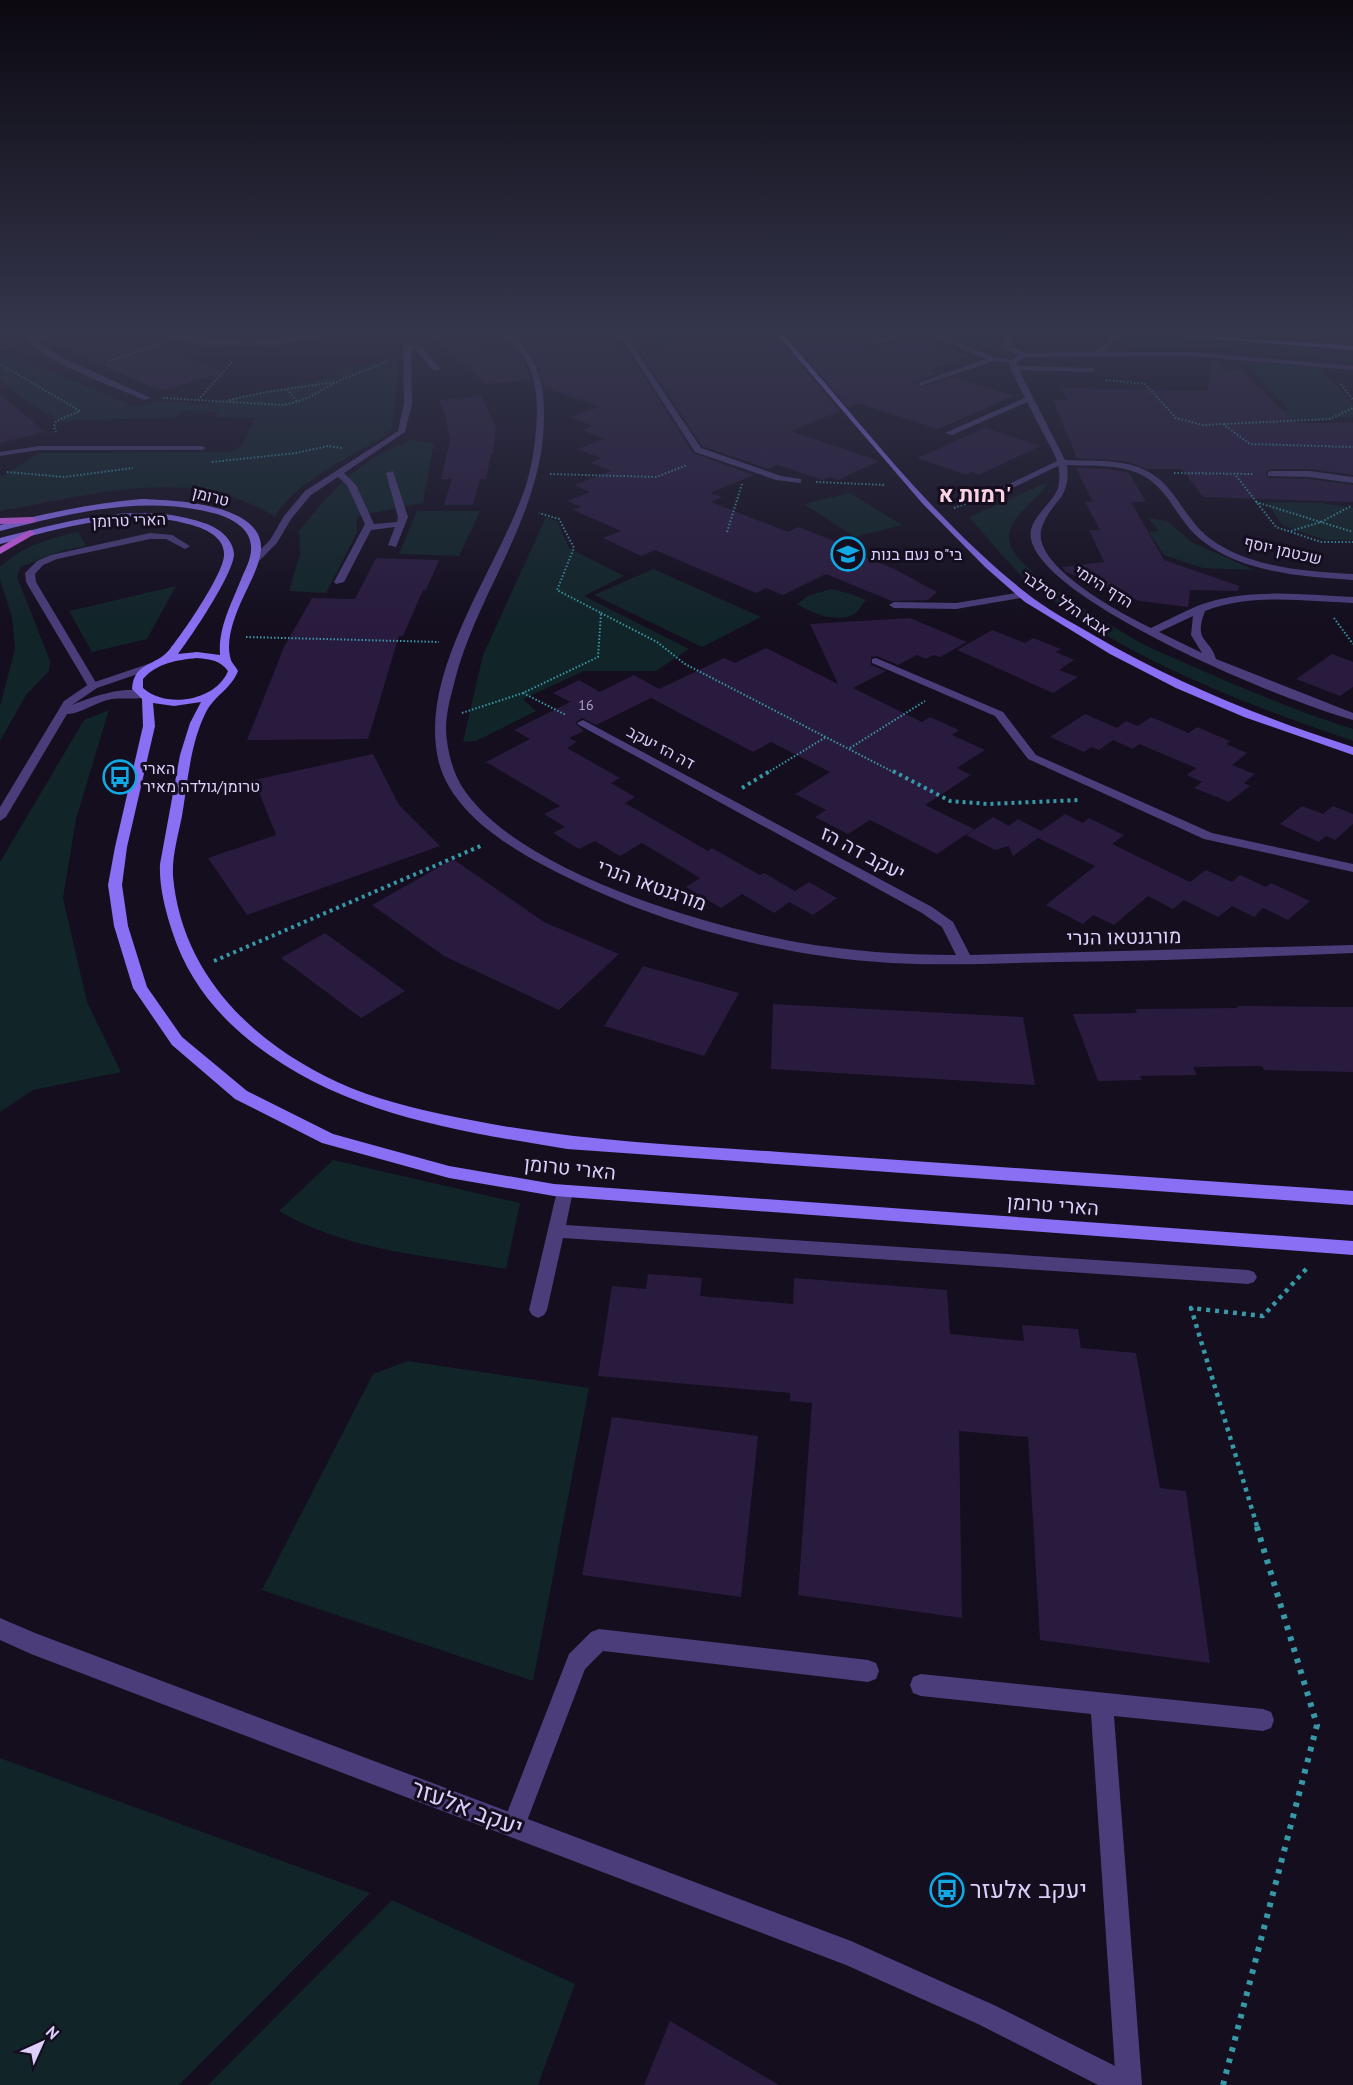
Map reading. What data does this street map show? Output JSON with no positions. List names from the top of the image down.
{
  "streets": {
    "street": [
      "טרומן",
      "הארי טרומן",
      "שכטמן יוסף",
      "הדף היומי",
      "אבא הלל סילבר",
      "דה הז יעקב",
      "יעקב דה הז",
      "מורגנטאו הנרי",
      "יעקב אלעזר"
    ]
  },
  "crossings": [
    ["דה הז יעקב", "יעקב דה הז"],
    ["יעקב דה הז", "מורגנטאו הנרי"]
  ],
  "districts": ["רמות א'"],
  "places": {
    "school or university": ["בי\"ס נעם בנות"],
    "bus stop": ["הארי טרומן/גולדה מאיר", "יעקב אלעזר"]
  },
  "house_numbers": ["16"],
  "north": "top right"
}
